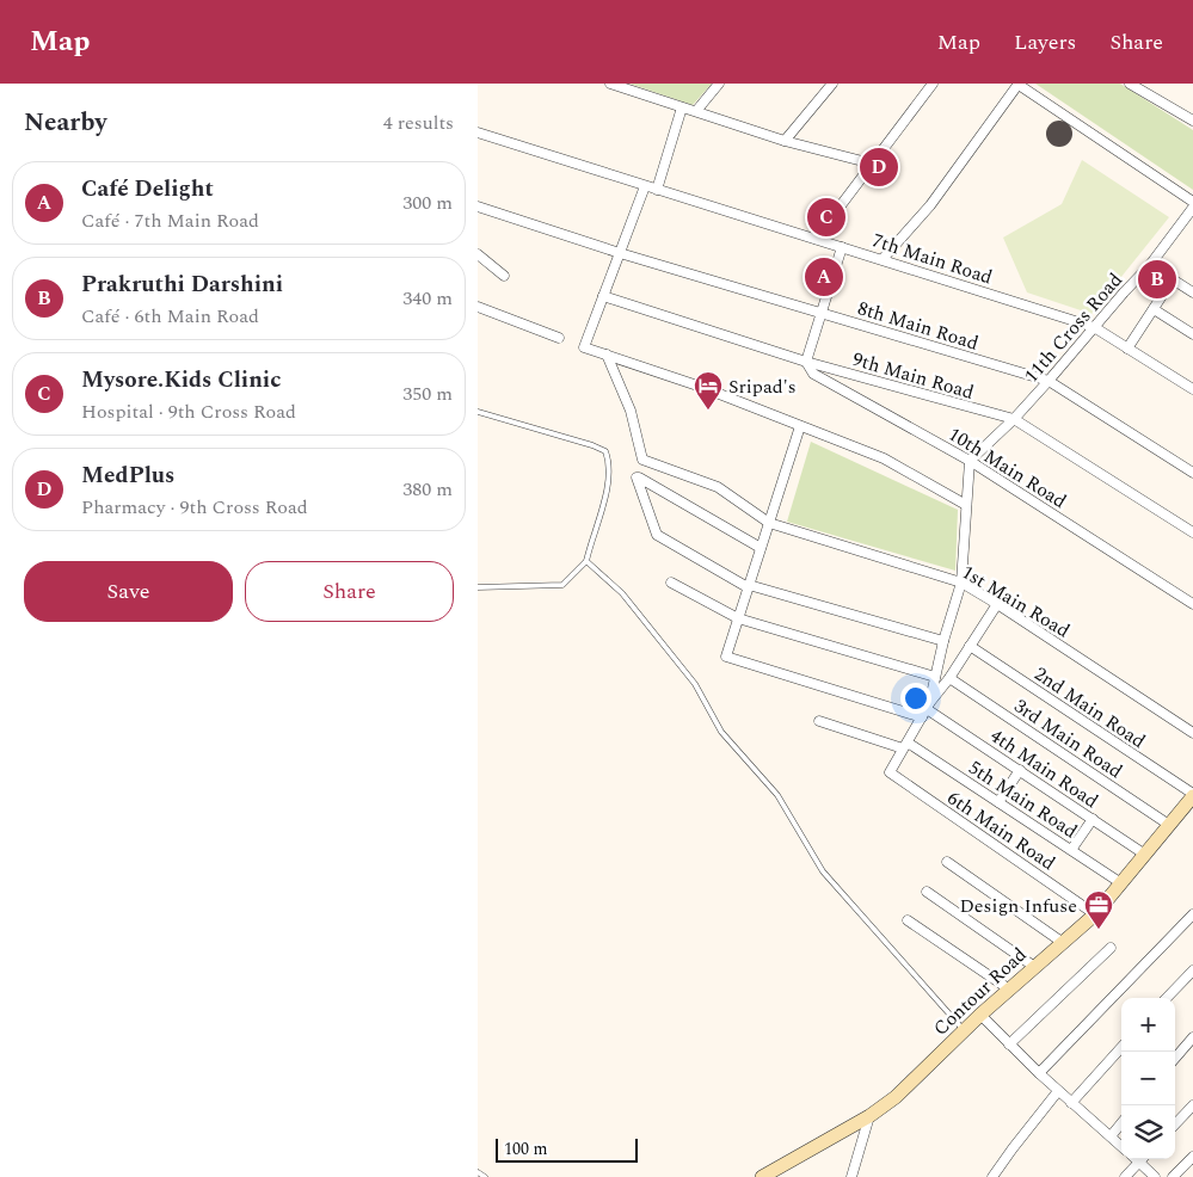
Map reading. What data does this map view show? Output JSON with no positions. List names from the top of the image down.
{
  "streets": {
    "street": [
      "7th Main Road",
      "8th Main Road",
      "11th Cross Road",
      "9th Main Road",
      "10th Main Road",
      "1st Main Road",
      "2nd Main Road",
      "3rd Main Road",
      "4th Main Road",
      "5th Main Road",
      "6th Main Road",
      "Contour Road"
    ]
  },
  "crossings": [
    ["7th Main Road", "11th Cross Road"],
    ["8th Main Road", "11th Cross Road"],
    ["11th Cross Road", "9th Main Road"],
    ["11th Cross Road", "10th Main Road"],
    ["9th Main Road", "10th Main Road"],
    ["2nd Main Road", "Contour Road"],
    ["3rd Main Road", "Contour Road"],
    ["4th Main Road", "Contour Road"],
    ["5th Main Road", "6th Main Road"],
    ["5th Main Road", "Contour Road"],
    ["6th Main Road", "Contour Road"]
  ],
  "places": {
    "hotel": ["Sripad's"],
    "office": ["Design Infuse"]
  },
  "scale_bar": "100 m",
  "page": {
    "header": "Map",
    "nav": ["Map", "Layers", "Share"],
    "heading": ["Nearby", "4 results"],
    "pins": [
      "D",
      "C",
      "A",
      "B"
    ],
    "list": [
      {
        "mark": "A",
        "name": "Café Delight",
        "note": "Café · 7th Main Road",
        "value": "300 m"
      },
      {
        "mark": "B",
        "name": "Prakruthi Darshini",
        "note": "Café · 6th Main Road",
        "value": "340 m"
      },
      {
        "mark": "C",
        "name": "Mysore.Kids Clinic",
        "note": "Hospital · 9th Cross Road",
        "value": "350 m"
      },
      {
        "mark": "D",
        "name": "MedPlus",
        "note": "Pharmacy · 9th Cross Road",
        "value": "380 m"
      }
    ],
    "buttons": ["Save", "Share"],
    "map_buttons": ["+", "−"],
    "scale": "100 m"
  }
}
